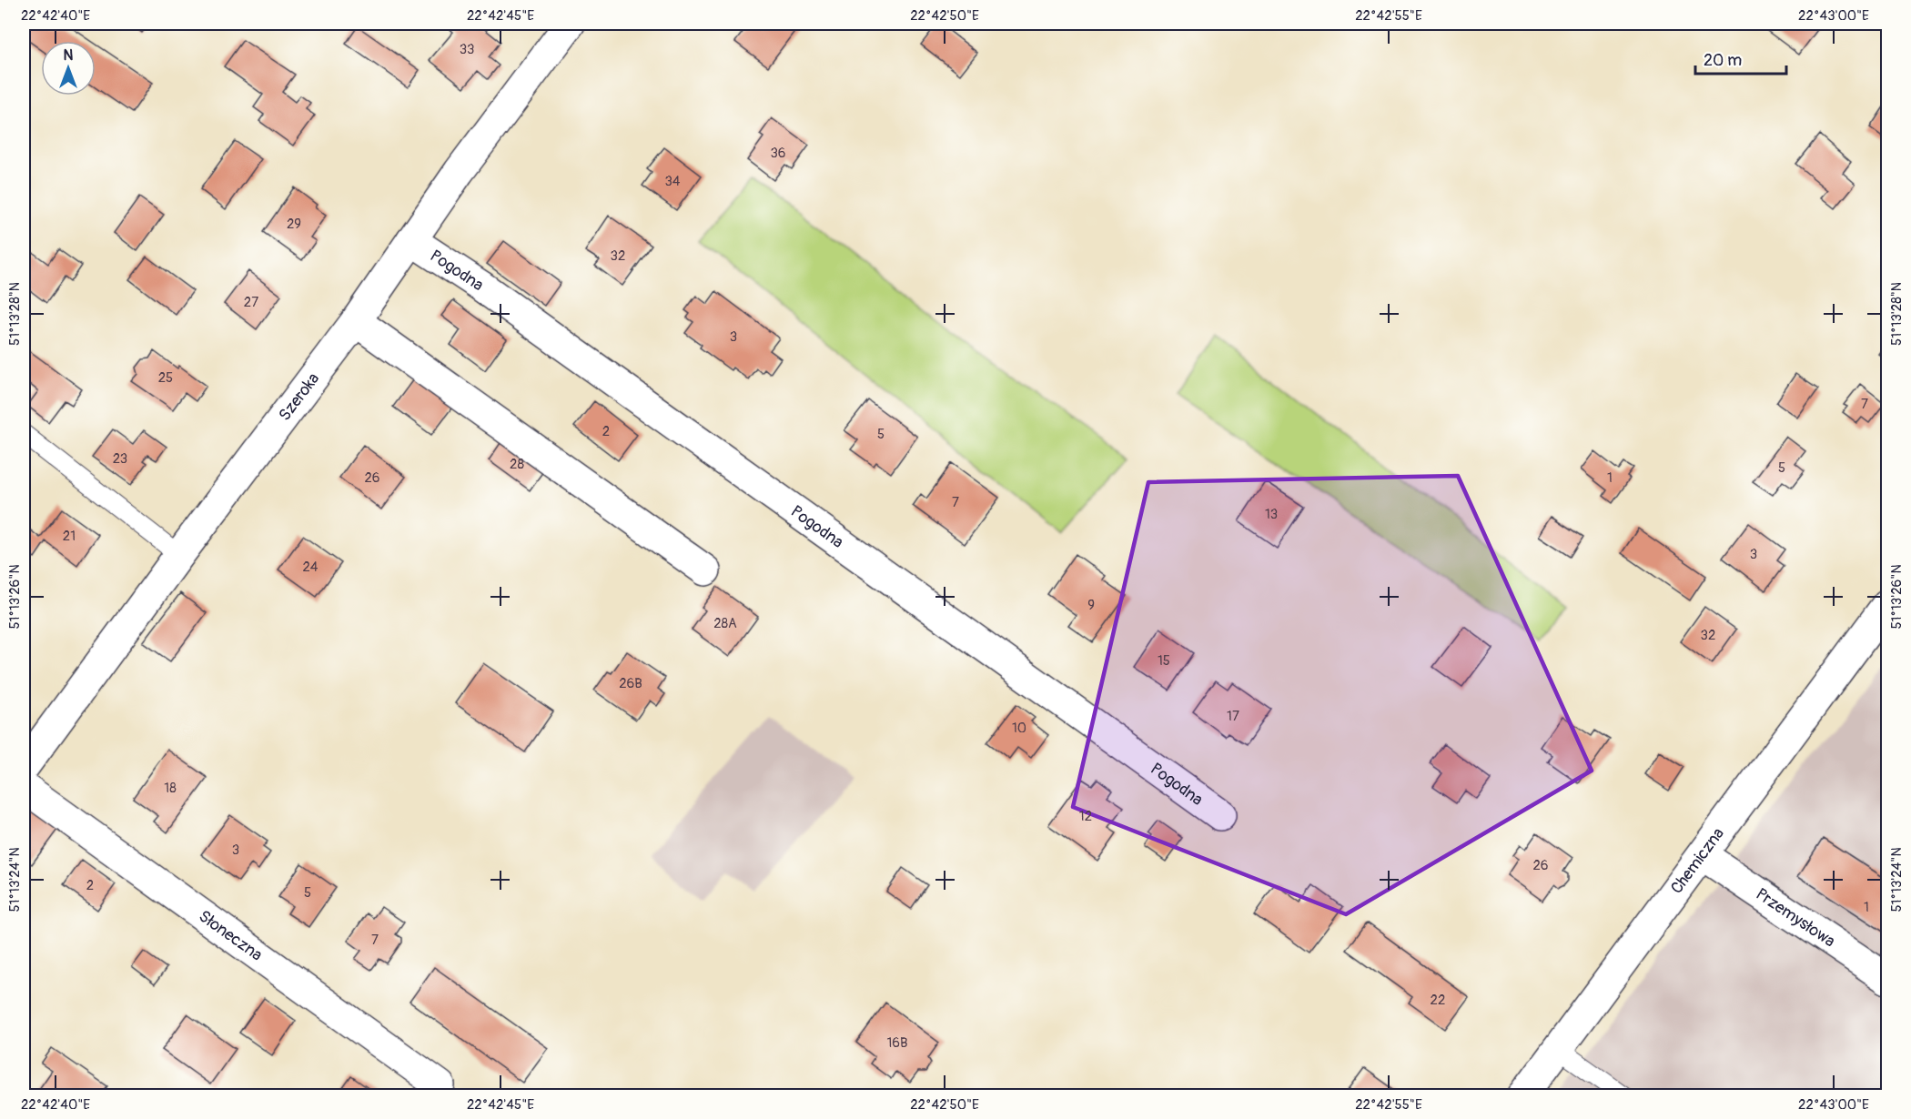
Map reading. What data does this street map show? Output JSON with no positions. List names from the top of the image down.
{
  "streets": {
    "street": [
      "Pogodna",
      "Szeroka",
      "Chemiczna",
      "Przemysłowa",
      "Słoneczna"
    ]
  },
  "crossings": [
    ["Pogodna", "Szeroka"],
    ["Chemiczna", "Przemysłowa"]
  ],
  "house_numbers": [
    "33",
    "36",
    "34",
    "29",
    "32",
    "27",
    "3",
    "25",
    "7",
    "2",
    "5",
    "23",
    "28",
    "5",
    "26",
    "1",
    "7",
    "13",
    "21",
    "3",
    "24",
    "9",
    "28A",
    "32",
    "15",
    "26B",
    "17",
    "10",
    "18",
    "12",
    "3",
    "26",
    "2",
    "5",
    "1",
    "7",
    "22",
    "16B"
  ],
  "scale_bar": "20 m",
  "north": "top",
  "coordinates": [
    "22°42'40\"E",
    "22°42'45\"E",
    "22°42'50\"E",
    "22°42'55\"E",
    "22°43'00\"E",
    "51°13'28\"N",
    "51°13'26\"N",
    "51°13'24\"N"
  ]
}
